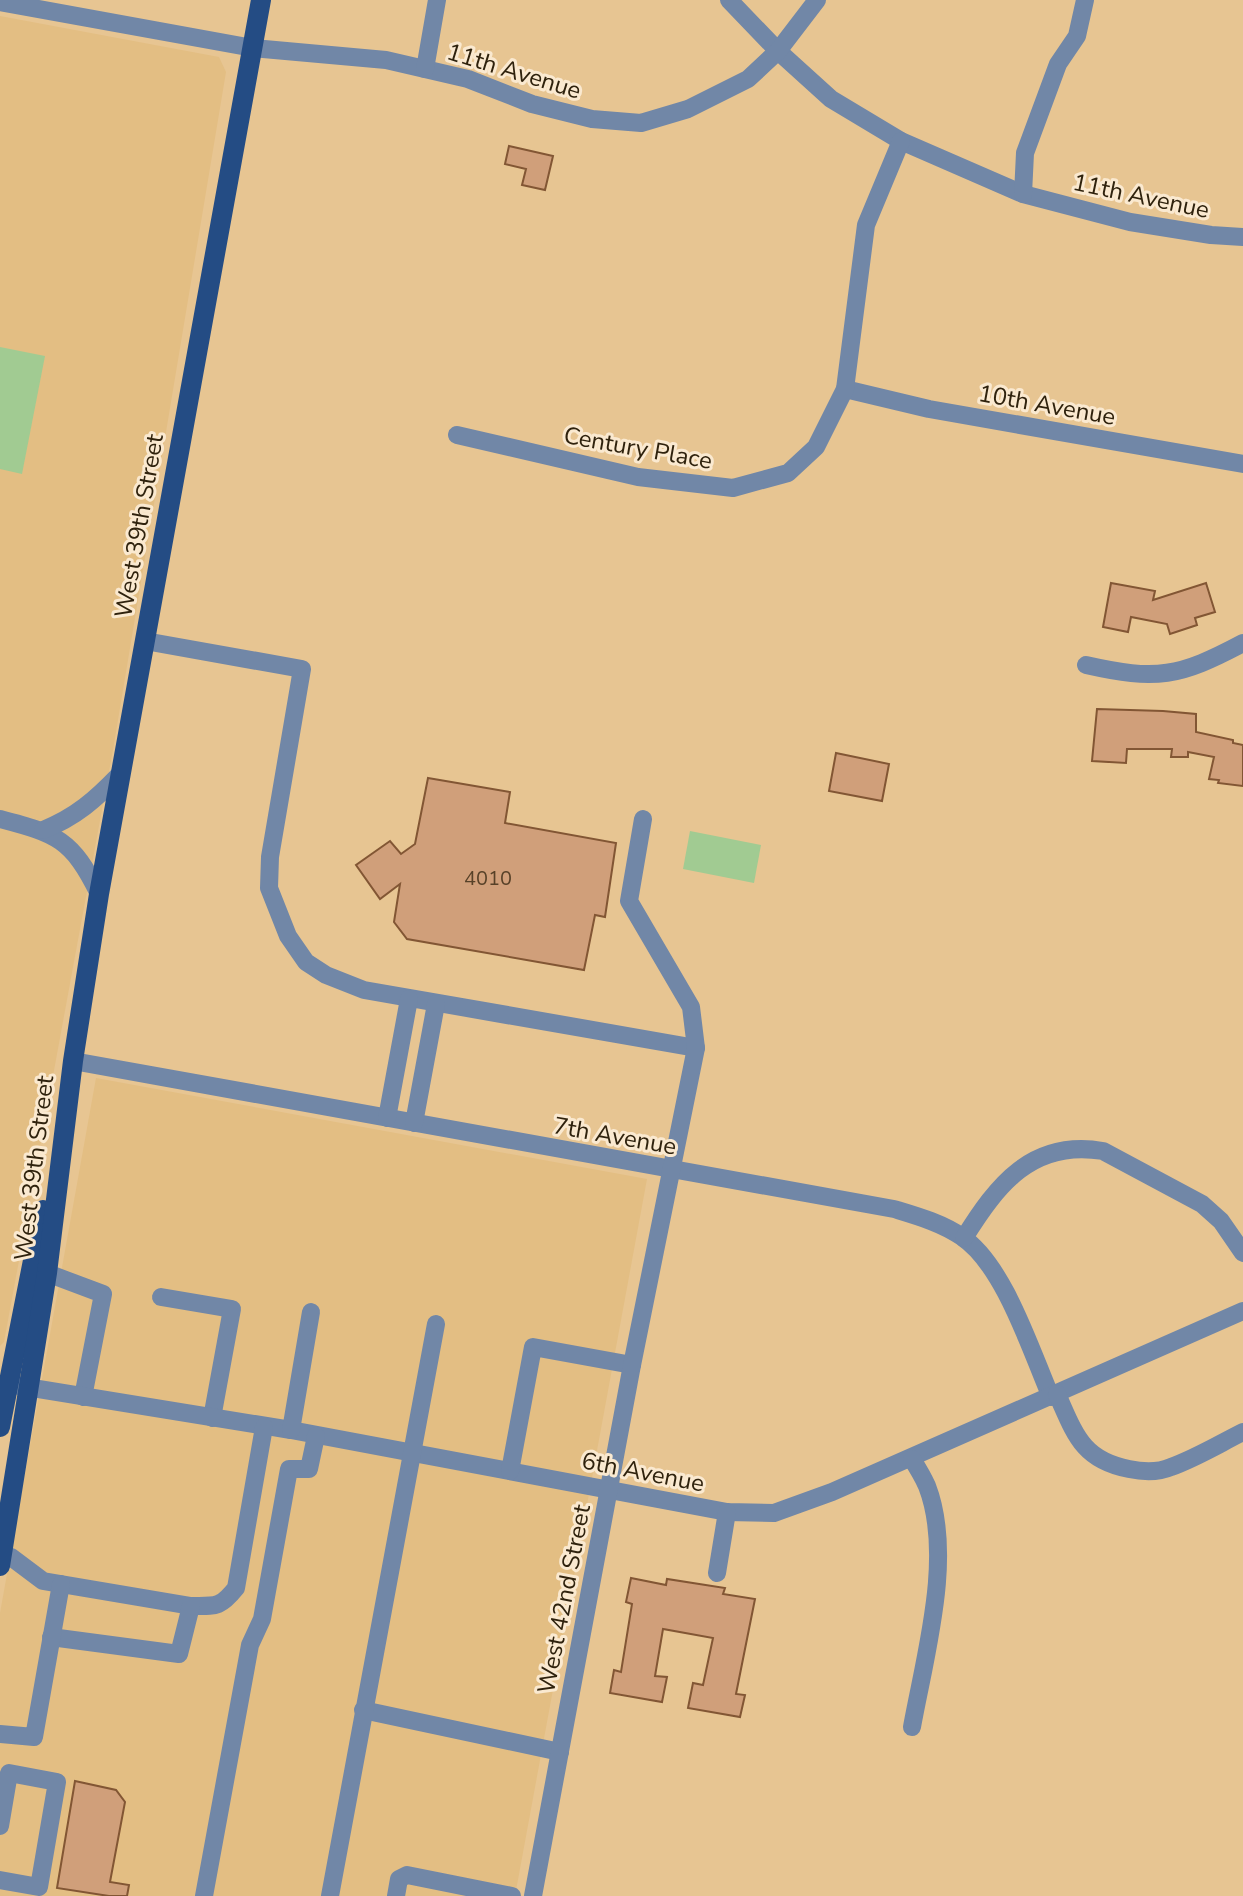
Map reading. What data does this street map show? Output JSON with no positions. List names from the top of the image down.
{
  "streets": {
    "main road": ["West 39th Street"],
    "street": [
      "11th Avenue",
      "10th Avenue",
      "Century Place",
      "7th Avenue",
      "6th Avenue",
      "West 42nd Street"
    ]
  },
  "crossings": [
    ["11th Avenue", "Century Place"],
    ["11th Avenue", "West 39th Street"],
    ["10th Avenue", "Century Place"],
    ["West 39th Street", "7th Avenue"],
    ["West 39th Street", "6th Avenue"],
    ["7th Avenue", "6th Avenue"],
    ["7th Avenue", "West 42nd Street"],
    ["6th Avenue", "West 42nd Street"]
  ],
  "house_numbers": ["4010"]
}
